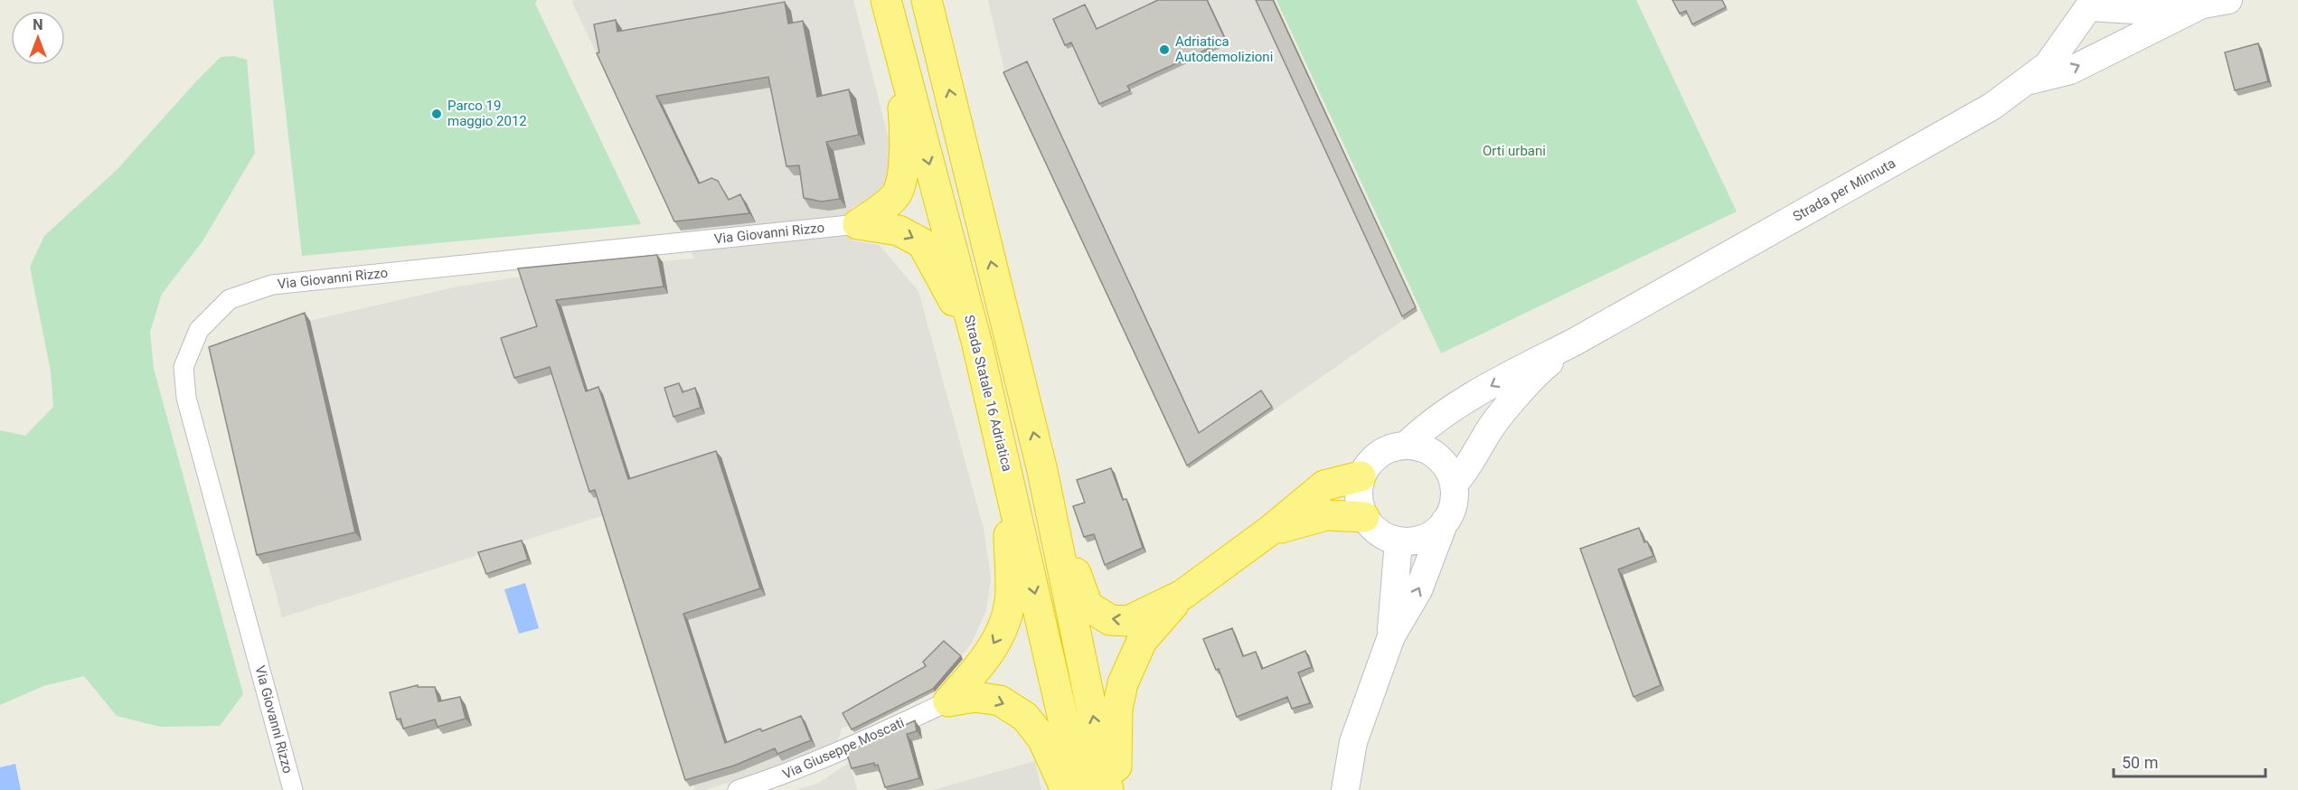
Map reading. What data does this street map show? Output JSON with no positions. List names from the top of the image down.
{
  "streets": {
    "highway": ["Strada Statale 16 Adriatica"],
    "street": ["Strada per Minnuta", "Via Giovanni Rizzo", "Via Giuseppe Moscati"]
  },
  "parks": ["Orti urbani"],
  "places": ["Adriatica Autodemolizioni", "Parco 19 maggio 2012"],
  "scale_bar": "50 m",
  "north": "top"
}
